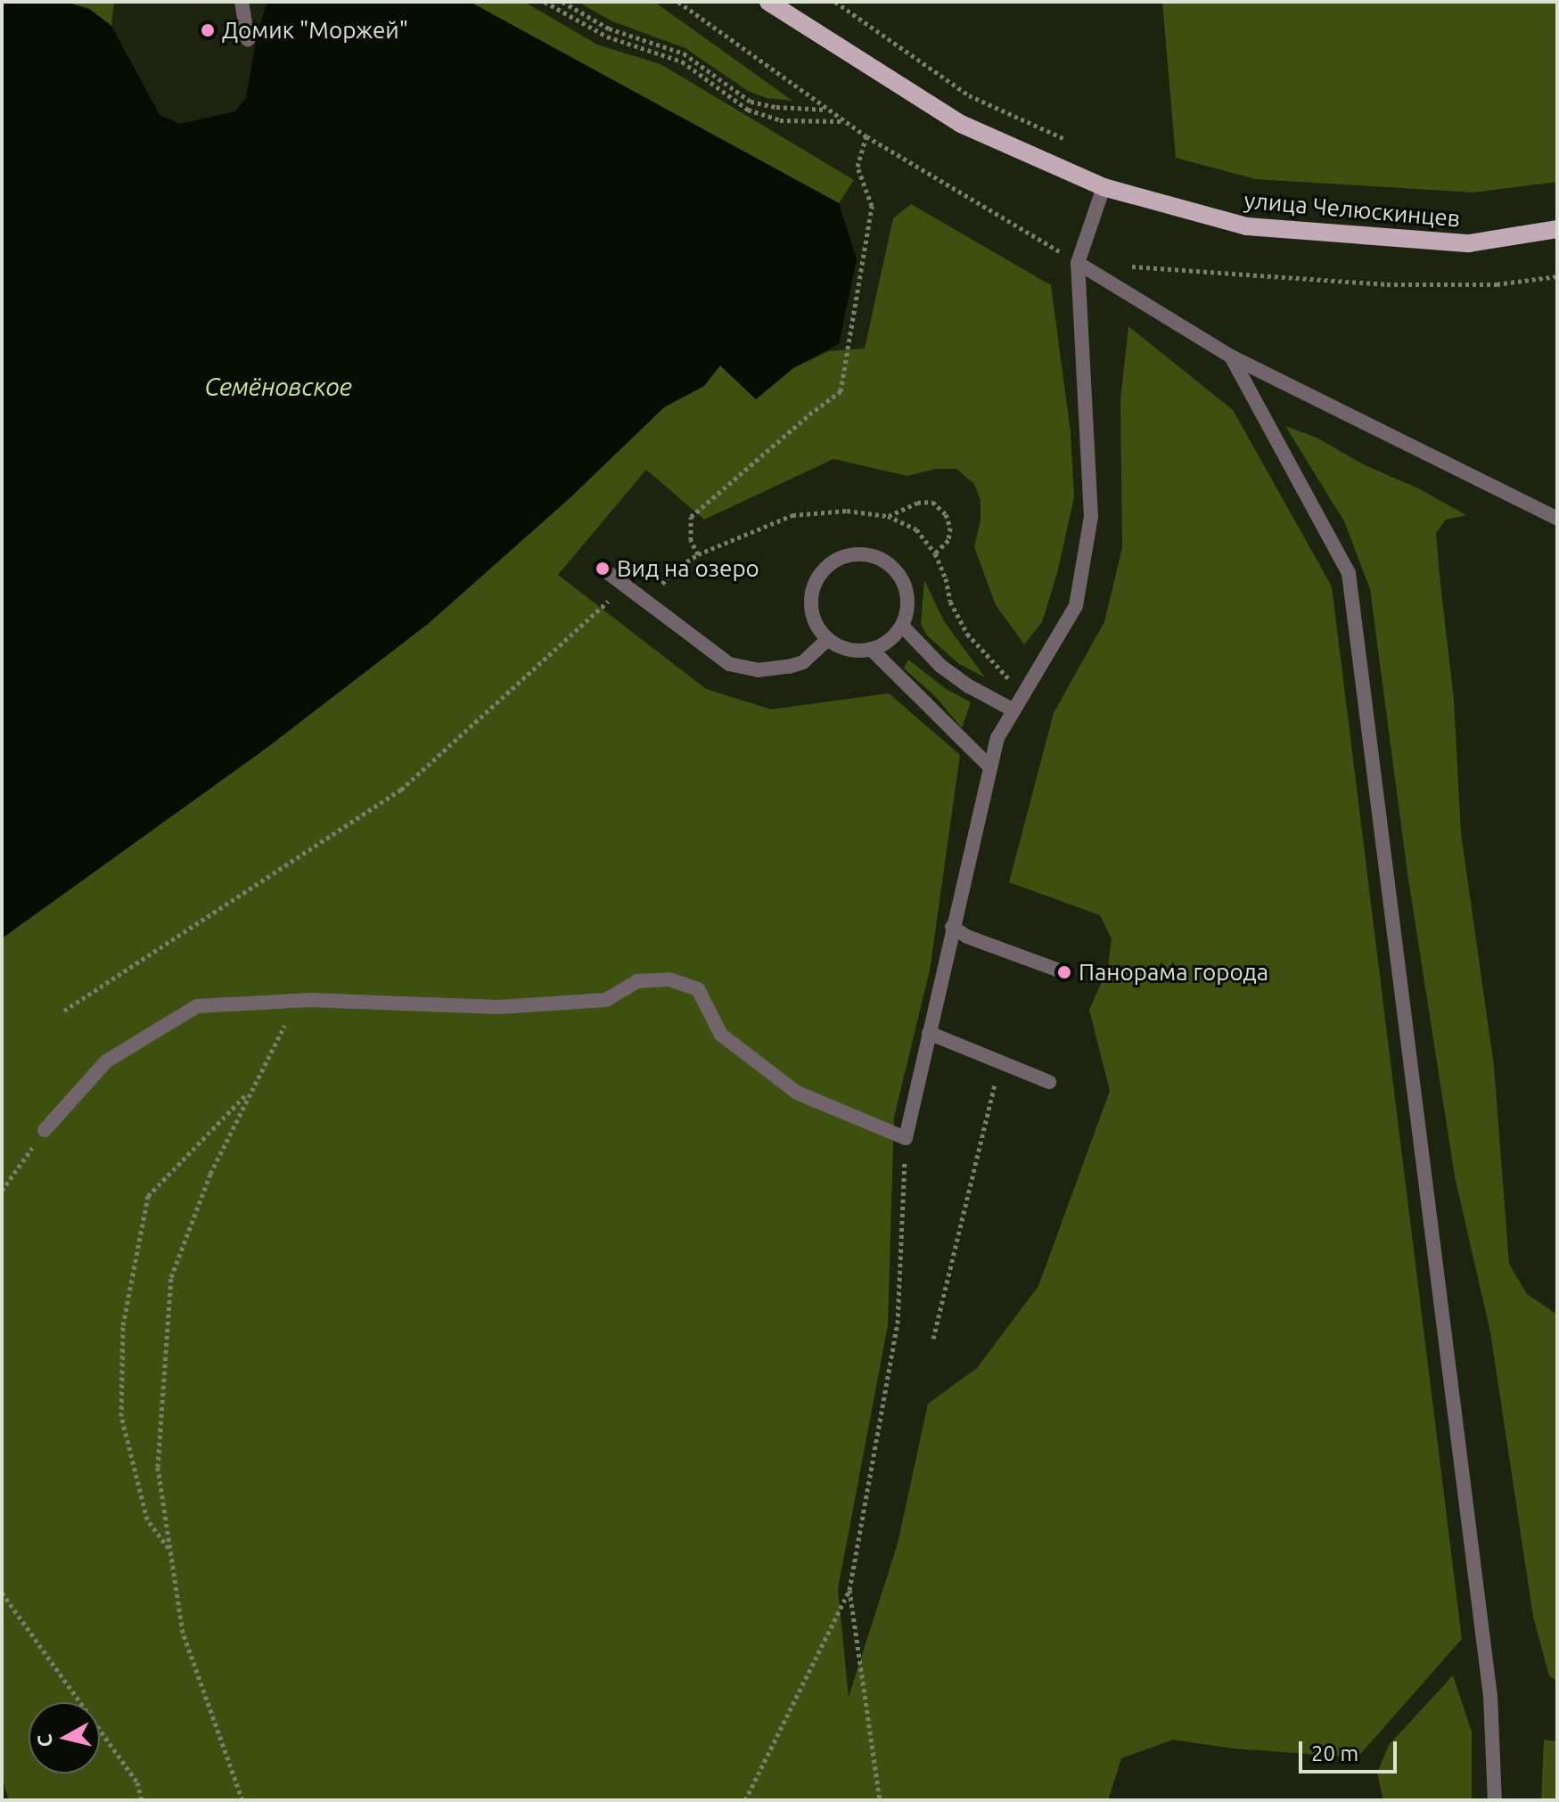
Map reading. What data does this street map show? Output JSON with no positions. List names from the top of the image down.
{
  "streets": {
    "main road": ["улица Челюскинцев"]
  },
  "water": ["Семёновское"],
  "places": ["Домик \"Моржей\"", "Вид на озеро", "Панорама города"],
  "scale_bar": "20 m",
  "north": "left"
}
